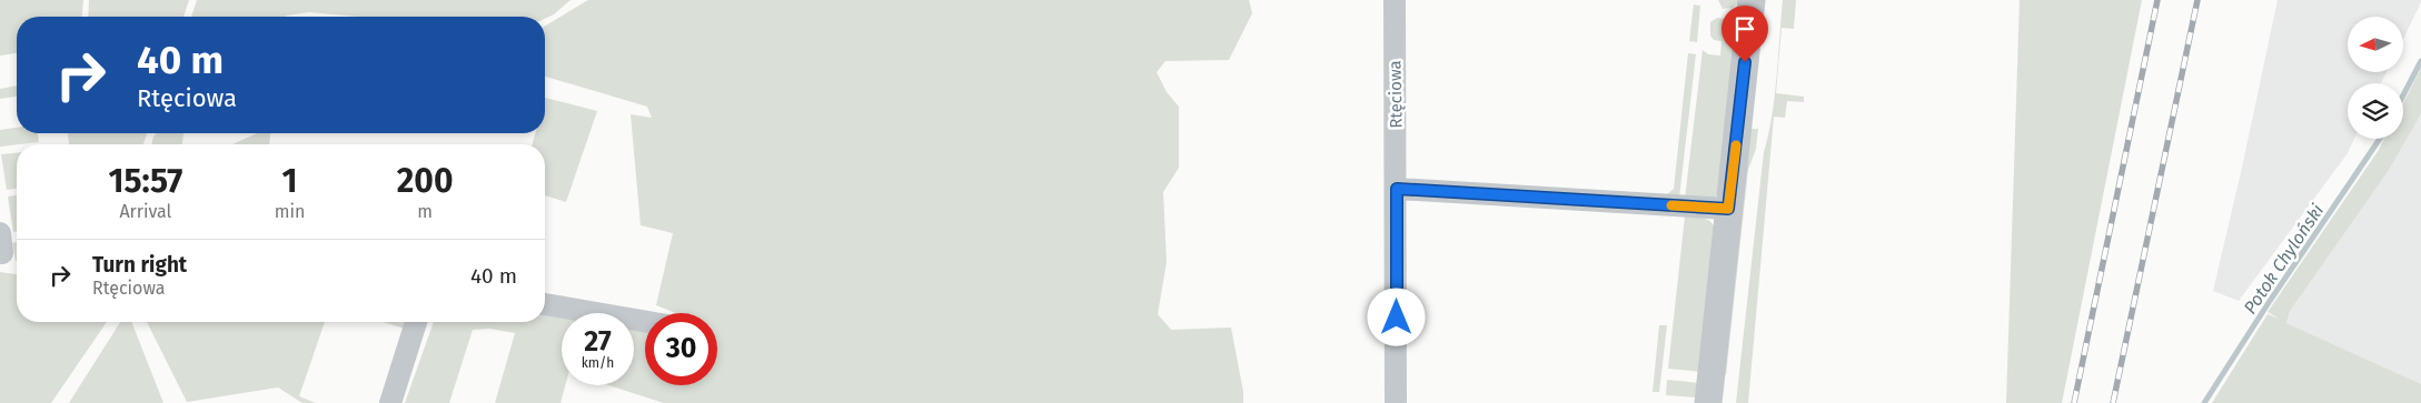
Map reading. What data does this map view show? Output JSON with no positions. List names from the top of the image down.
{
  "streets": {
    "street": ["Rtęciowa"]
  },
  "water": ["Potok Chyloński"],
  "north": "left",
  "page": {
    "turn": ["40 m", "Rtęciowa"],
    "eta": [
      "15:57",
      "Arrival",
      "1",
      "min",
      "200",
      "m"
    ],
    "list": [
      {
        "name": "Turn right",
        "note": "Rtęciowa",
        "value": "40 m"
      }
    ],
    "speed": "27 km/h",
    "limit": "30"
  }
}
